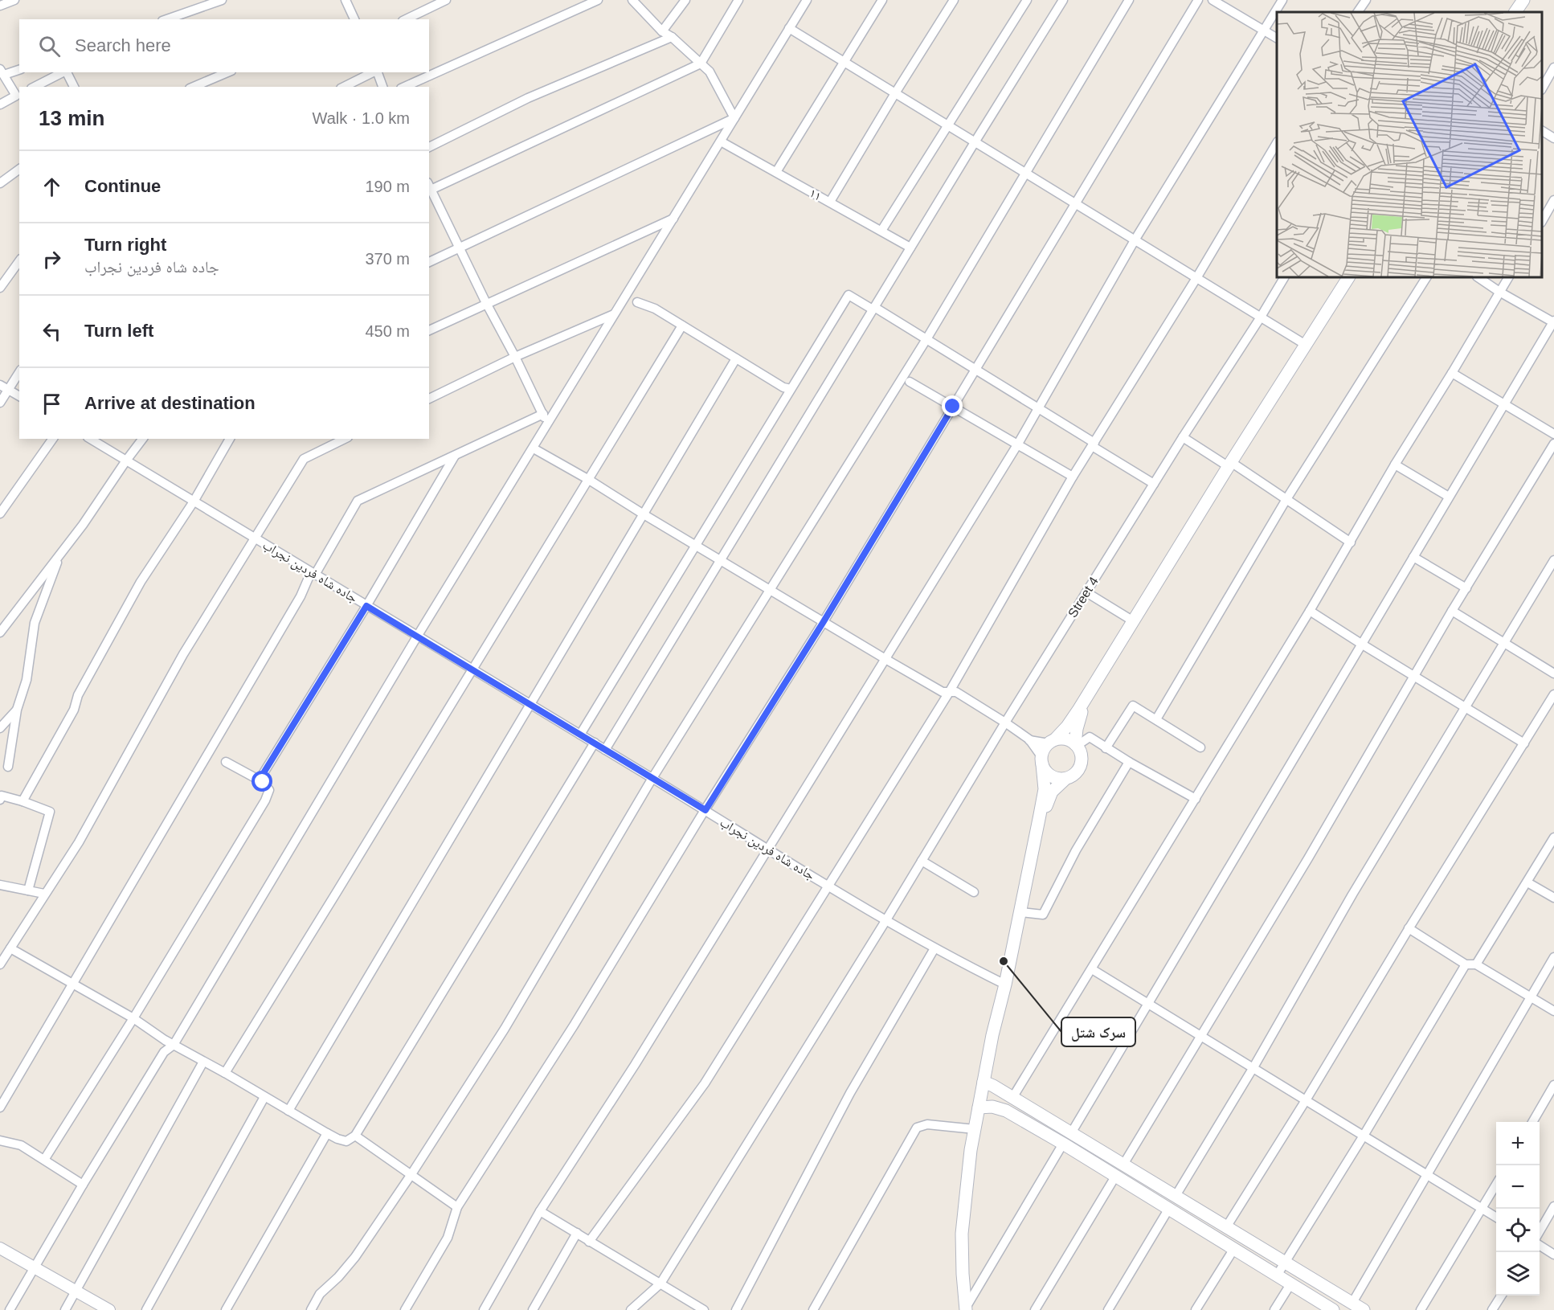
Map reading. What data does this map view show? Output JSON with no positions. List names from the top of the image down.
{
  "streets": {
    "street": ["۱۱", "جاده شاه فردین نجراب", "Street 4"]
  },
  "crossings": [
    ["جاده شاه فردین نجراب", "Street 4"]
  ],
  "places": ["سرک شتل"],
  "page": {
    "search": "Search here",
    "heading": ["13 min", "Walk · 1.0 km"],
    "list": [
      ["Continue", "190 m"],
      ["Turn right", "جاده شاه فردین نجراب", "370 m"],
      ["Turn left", "450 m"],
      "Arrive at destination"
    ],
    "map_buttons": ["+", "−"]
  }
}
